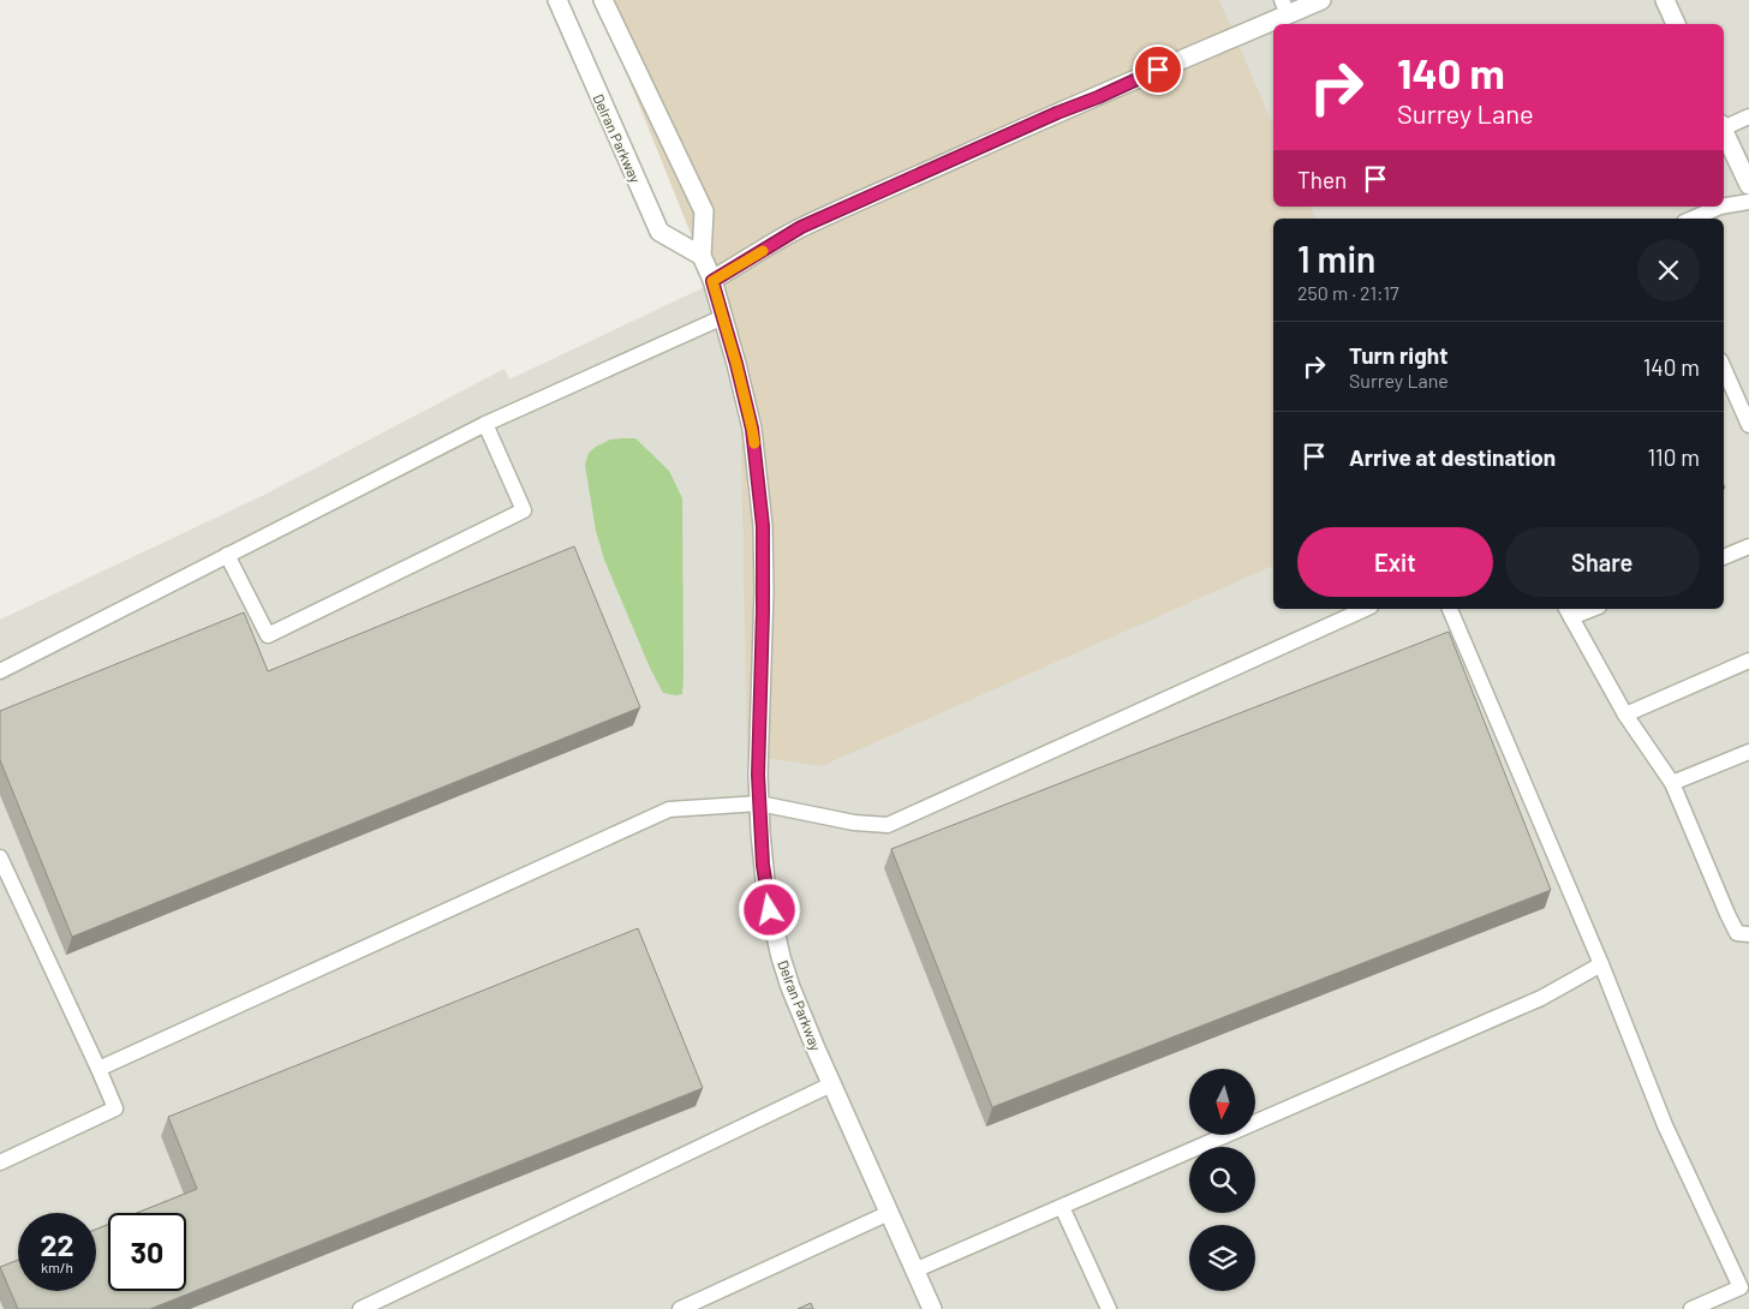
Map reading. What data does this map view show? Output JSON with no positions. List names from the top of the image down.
{
  "streets": {
    "street": ["Delran Parkway"]
  },
  "north": "bottom",
  "page": {
    "turn": ["140 m", "Surrey Lane"],
    "then": "Then",
    "heading": ["1 min", "250 m · 21:17"],
    "list": [
      {
        "name": "Turn right",
        "note": "Surrey Lane",
        "value": "140 m"
      },
      {
        "name": "Arrive at destination",
        "value": "110 m"
      }
    ],
    "buttons": ["Exit", "Share"],
    "speed": "22 km/h",
    "limit": "30"
  }
}
